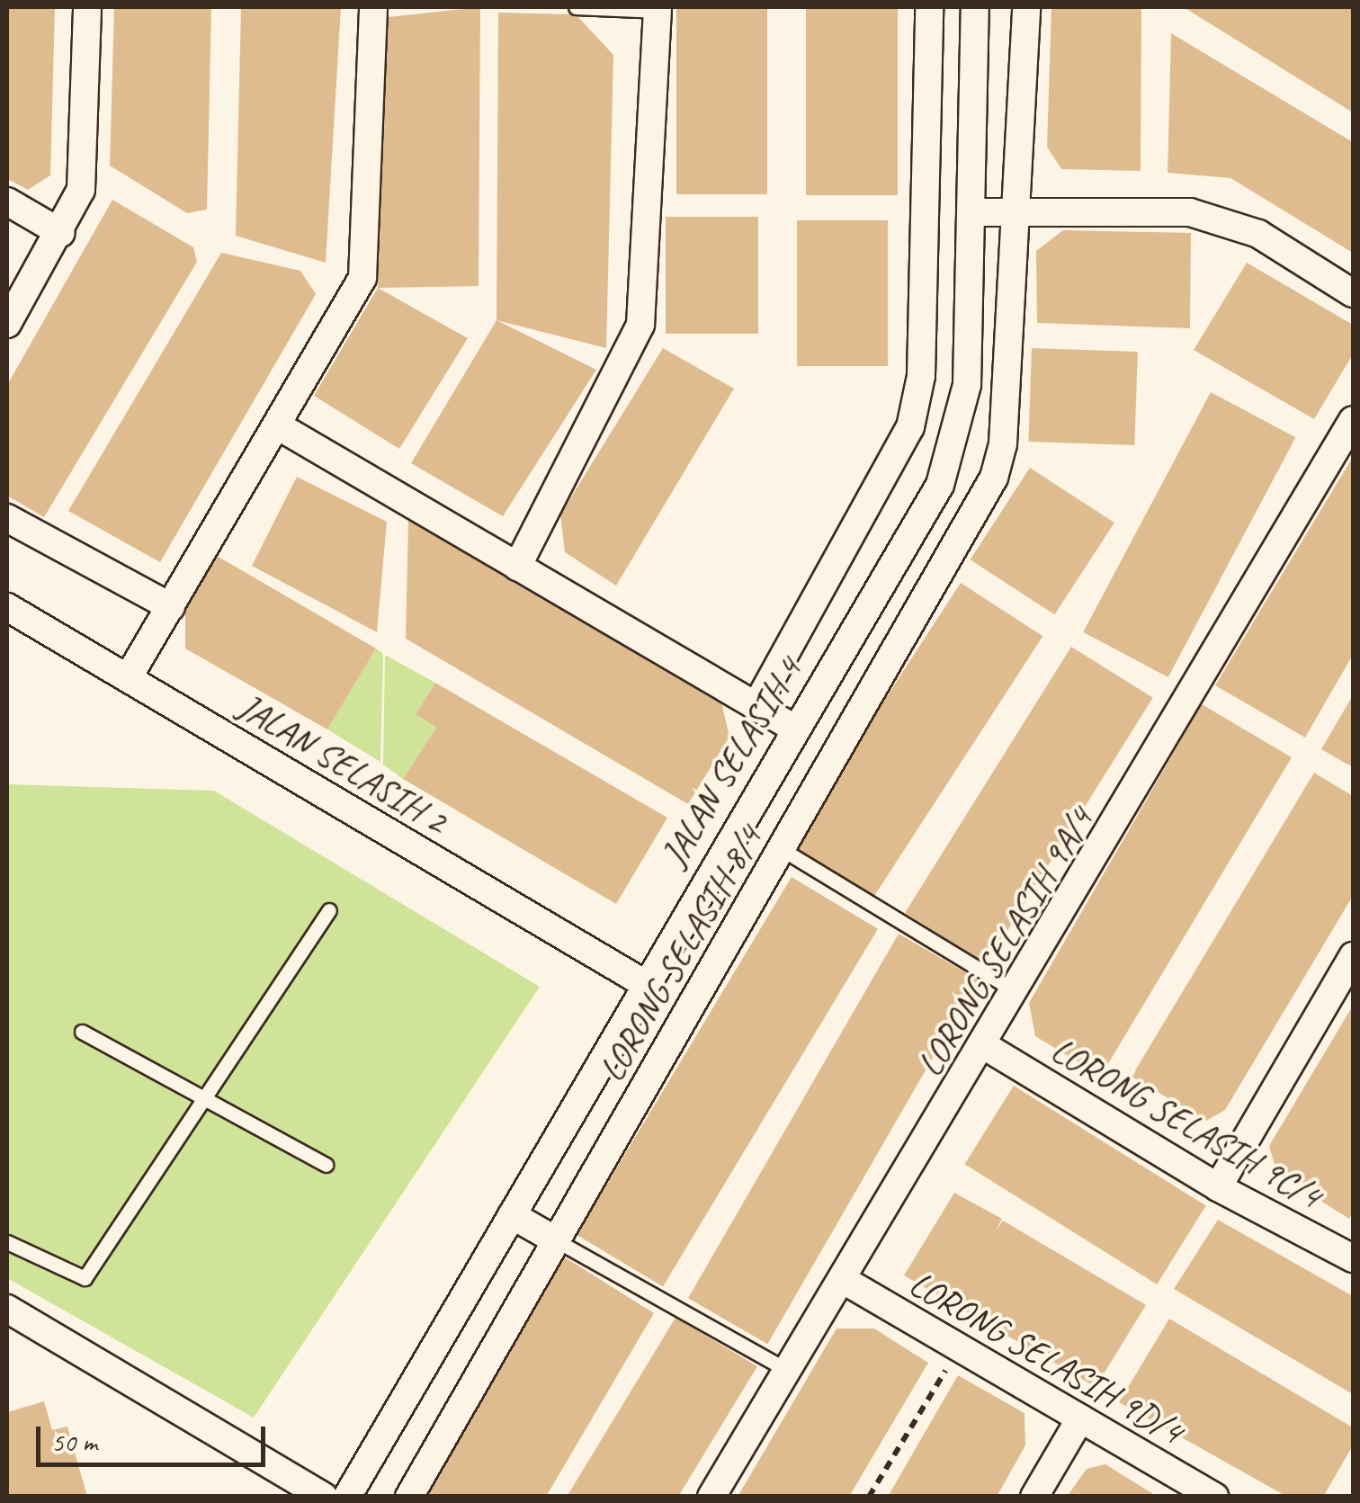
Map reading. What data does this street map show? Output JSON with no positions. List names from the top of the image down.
{
  "streets": {
    "street": [
      "JALAN SELASIH 4",
      "JALAN SELASIH 2",
      "LORONG SELASIH 9A/4",
      "LORONG SELASIH 8/4",
      "LORONG SELASIH 9C/4",
      "LORONG SELASIH 9D/4"
    ]
  },
  "crossings": [
    ["JALAN SELASIH 4", "JALAN SELASIH 2"],
    ["LORONG SELASIH 9A/4", "LORONG SELASIH 9C/4"],
    ["LORONG SELASIH 9A/4", "LORONG SELASIH 9D/4"]
  ],
  "scale_bar": "50 m"
}
